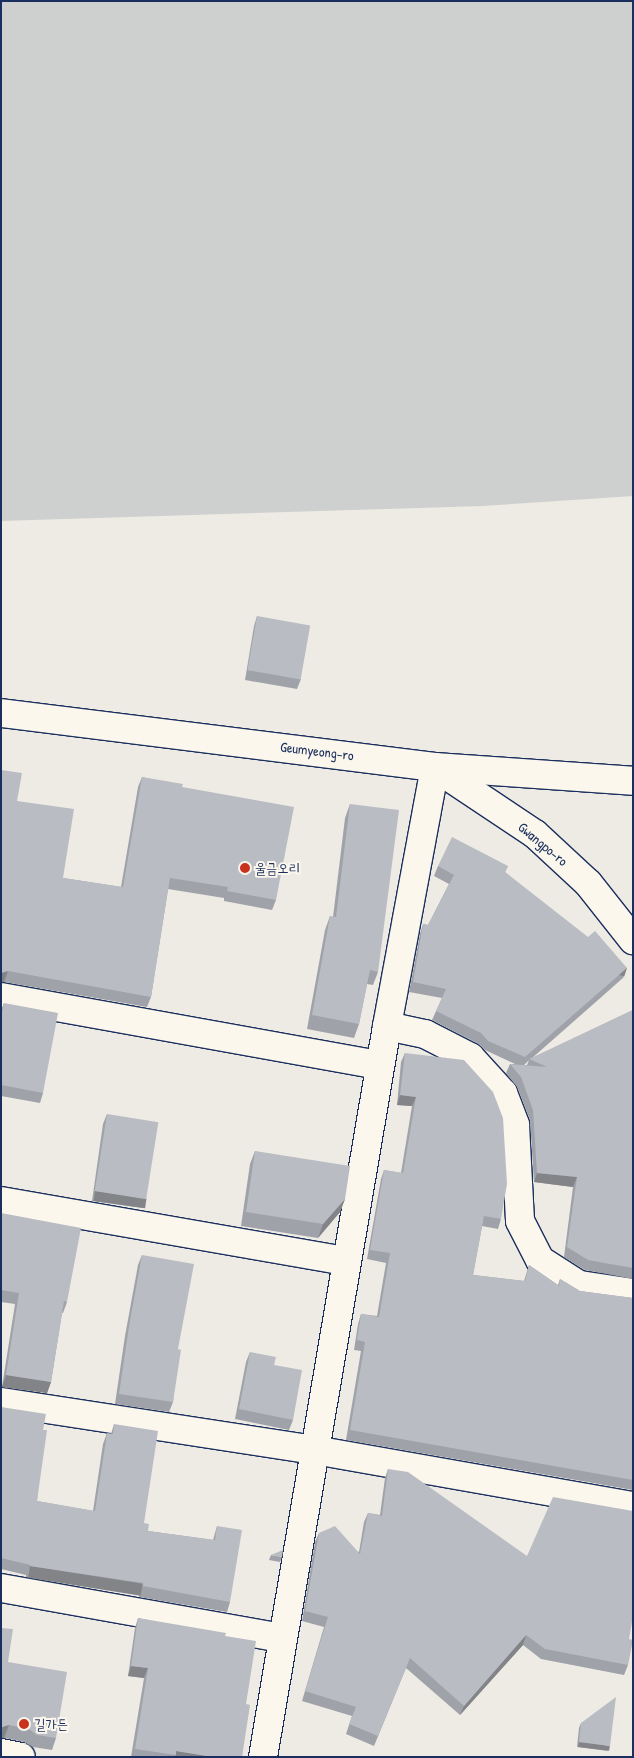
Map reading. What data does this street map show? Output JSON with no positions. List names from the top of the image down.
{
  "streets": {
    "street": ["Geumyeong-ro", "Gwangpo-ro"]
  },
  "crossings": [
    ["Geumyeong-ro", "Gwangpo-ro"]
  ],
  "places": ["울금오리", "길가든"]
}
